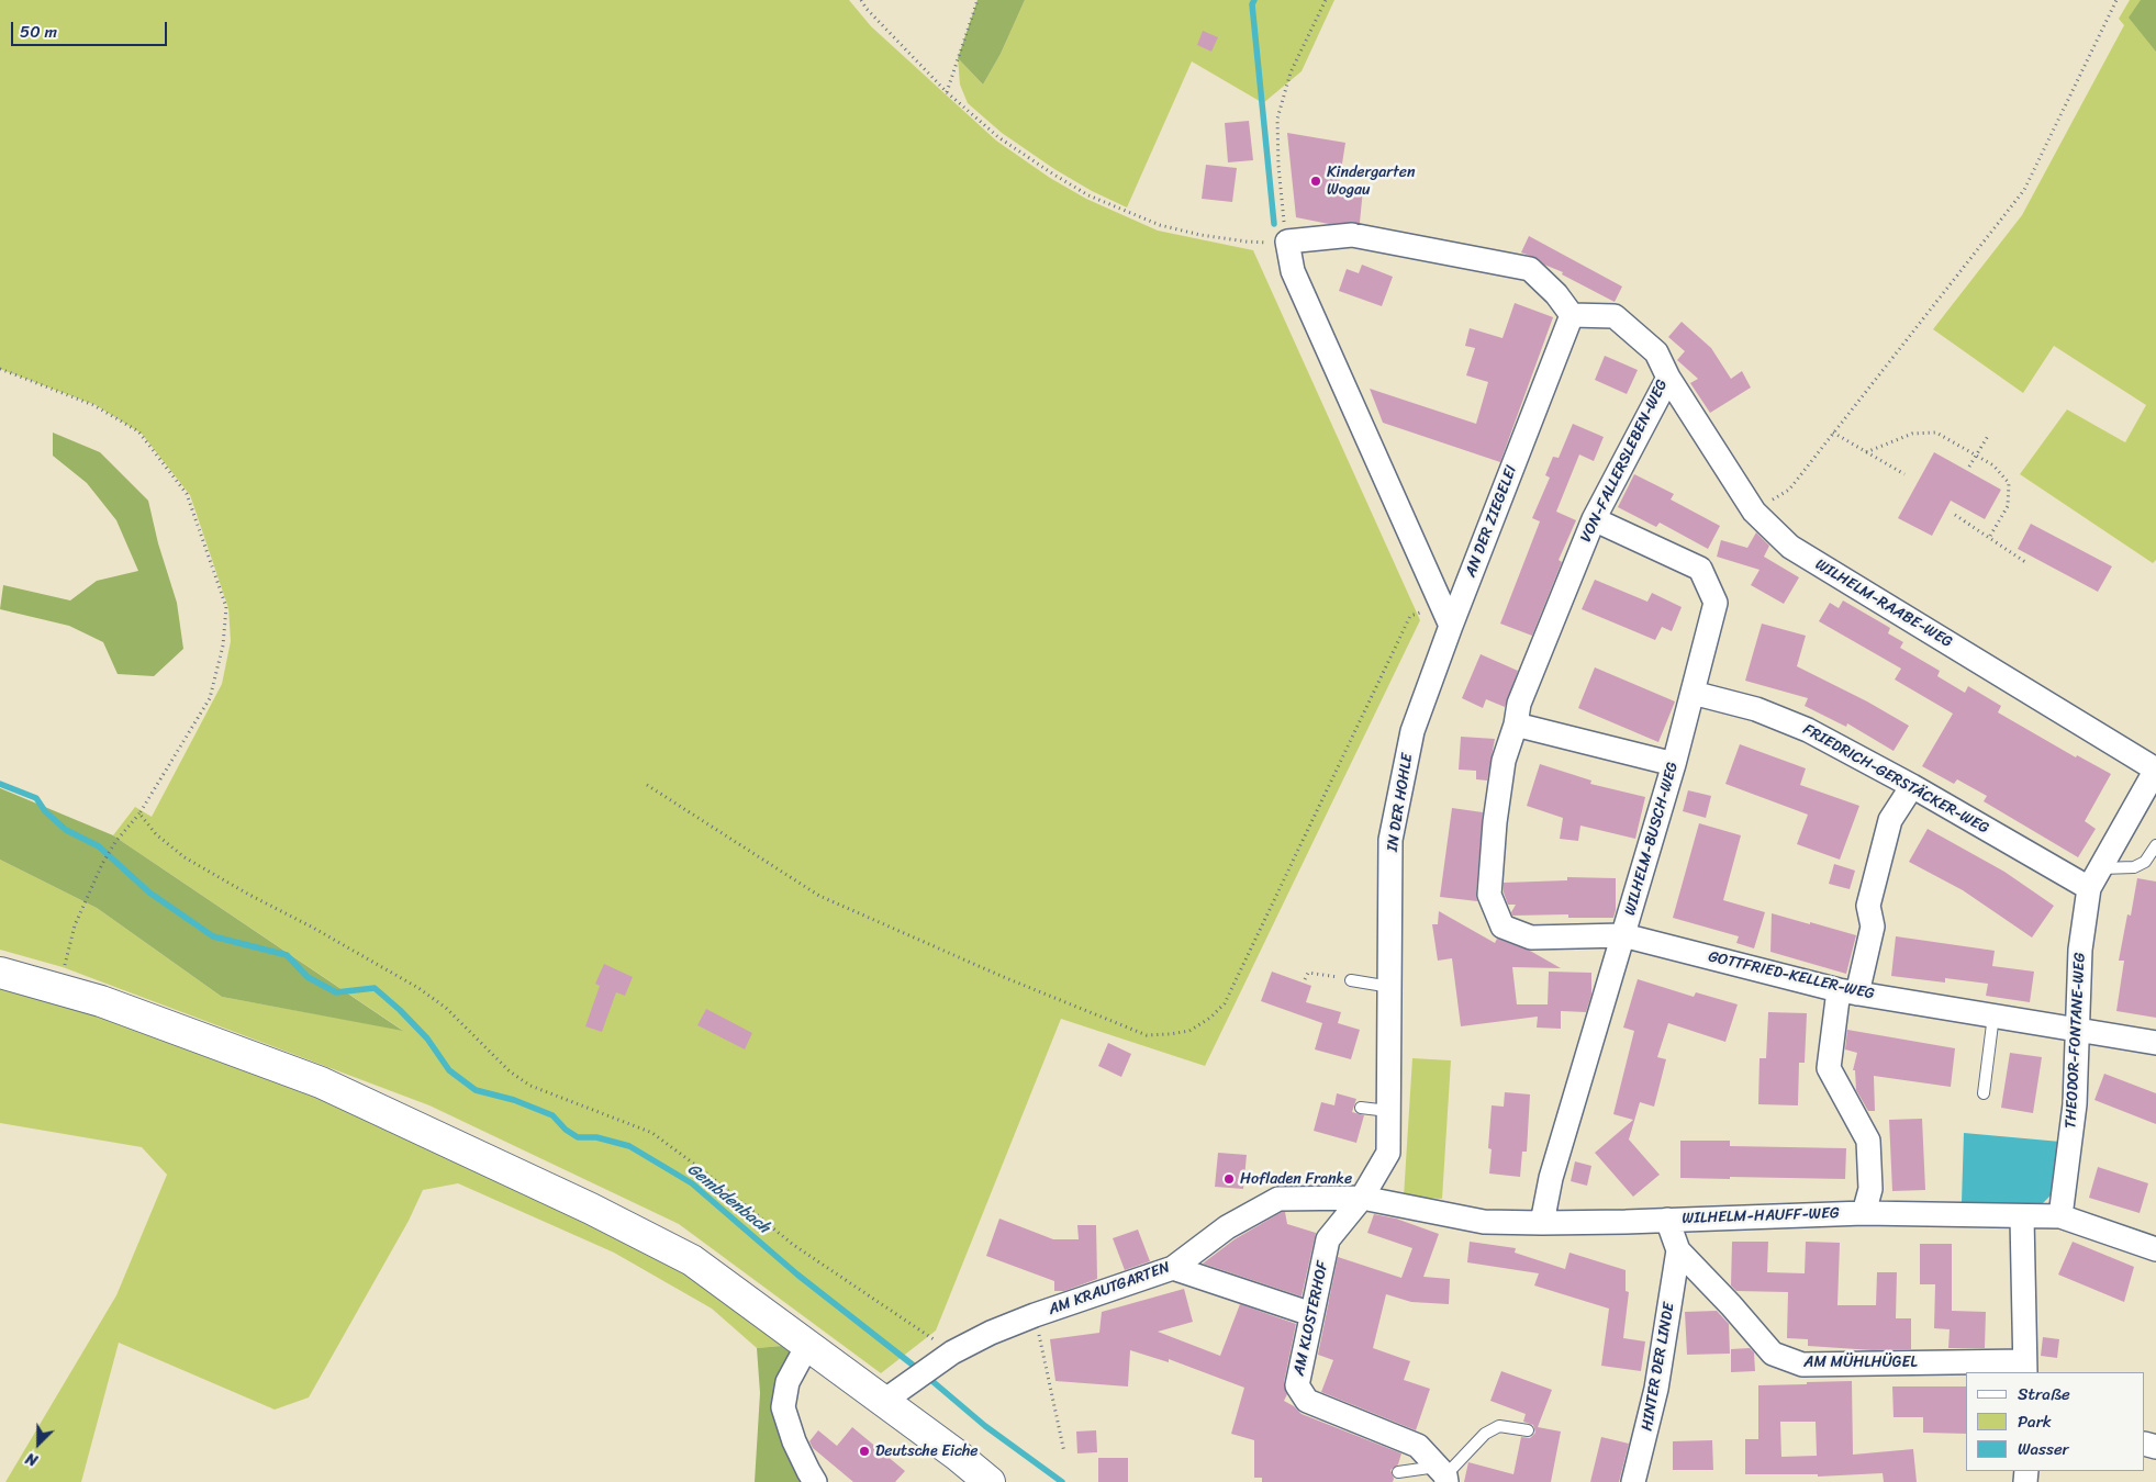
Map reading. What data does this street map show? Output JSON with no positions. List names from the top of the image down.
{
  "streets": {
    "street": [
      "VON-FALLERSLEBEN-WEG",
      "AN DER ZIEGELEI",
      "WILHELM-RAABE-WEG",
      "FRIEDRICH-GERSTÄCKER-WEG",
      "IN DER HOHLE",
      "WILHELM-BUSCH-WEG",
      "GOTTFRIED-KELLER-WEG",
      "THEODOR-FONTANE-WEG",
      "WILHELM-HAUFF-WEG",
      "AM KRAUTGARTEN",
      "AM KLOSTERHOF",
      "AM MÜHLHÜGEL",
      "HINTER DER LINDE"
    ]
  },
  "crossings": [
    ["VON-FALLERSLEBEN-WEG", "AN DER ZIEGELEI"],
    ["VON-FALLERSLEBEN-WEG", "WILHELM-RAABE-WEG"],
    ["VON-FALLERSLEBEN-WEG", "WILHELM-BUSCH-WEG"],
    ["VON-FALLERSLEBEN-WEG", "GOTTFRIED-KELLER-WEG"],
    ["AN DER ZIEGELEI", "IN DER HOHLE"],
    ["WILHELM-RAABE-WEG", "THEODOR-FONTANE-WEG"],
    ["FRIEDRICH-GERSTÄCKER-WEG", "WILHELM-BUSCH-WEG"],
    ["FRIEDRICH-GERSTÄCKER-WEG", "THEODOR-FONTANE-WEG"],
    ["IN DER HOHLE", "WILHELM-HAUFF-WEG"],
    ["IN DER HOHLE", "AM KRAUTGARTEN"],
    ["IN DER HOHLE", "AM KLOSTERHOF"],
    ["WILHELM-BUSCH-WEG", "GOTTFRIED-KELLER-WEG"],
    ["WILHELM-BUSCH-WEG", "WILHELM-HAUFF-WEG"],
    ["GOTTFRIED-KELLER-WEG", "THEODOR-FONTANE-WEG"],
    ["THEODOR-FONTANE-WEG", "WILHELM-HAUFF-WEG"],
    ["WILHELM-HAUFF-WEG", "AM KRAUTGARTEN"],
    ["WILHELM-HAUFF-WEG", "AM KLOSTERHOF"],
    ["WILHELM-HAUFF-WEG", "AM MÜHLHÜGEL"],
    ["AM KRAUTGARTEN", "AM KLOSTERHOF"],
    ["AM MÜHLHÜGEL", "HINTER DER LINDE"]
  ],
  "water": ["Gembdenbach"],
  "places": ["Kindergarten Wogau", "Hofladen Franke", "Deutsche Eiche"],
  "legend": ["Straße", "Park", "Wasser"],
  "scale_bar": "50 m",
  "north": "bottom left"
}
